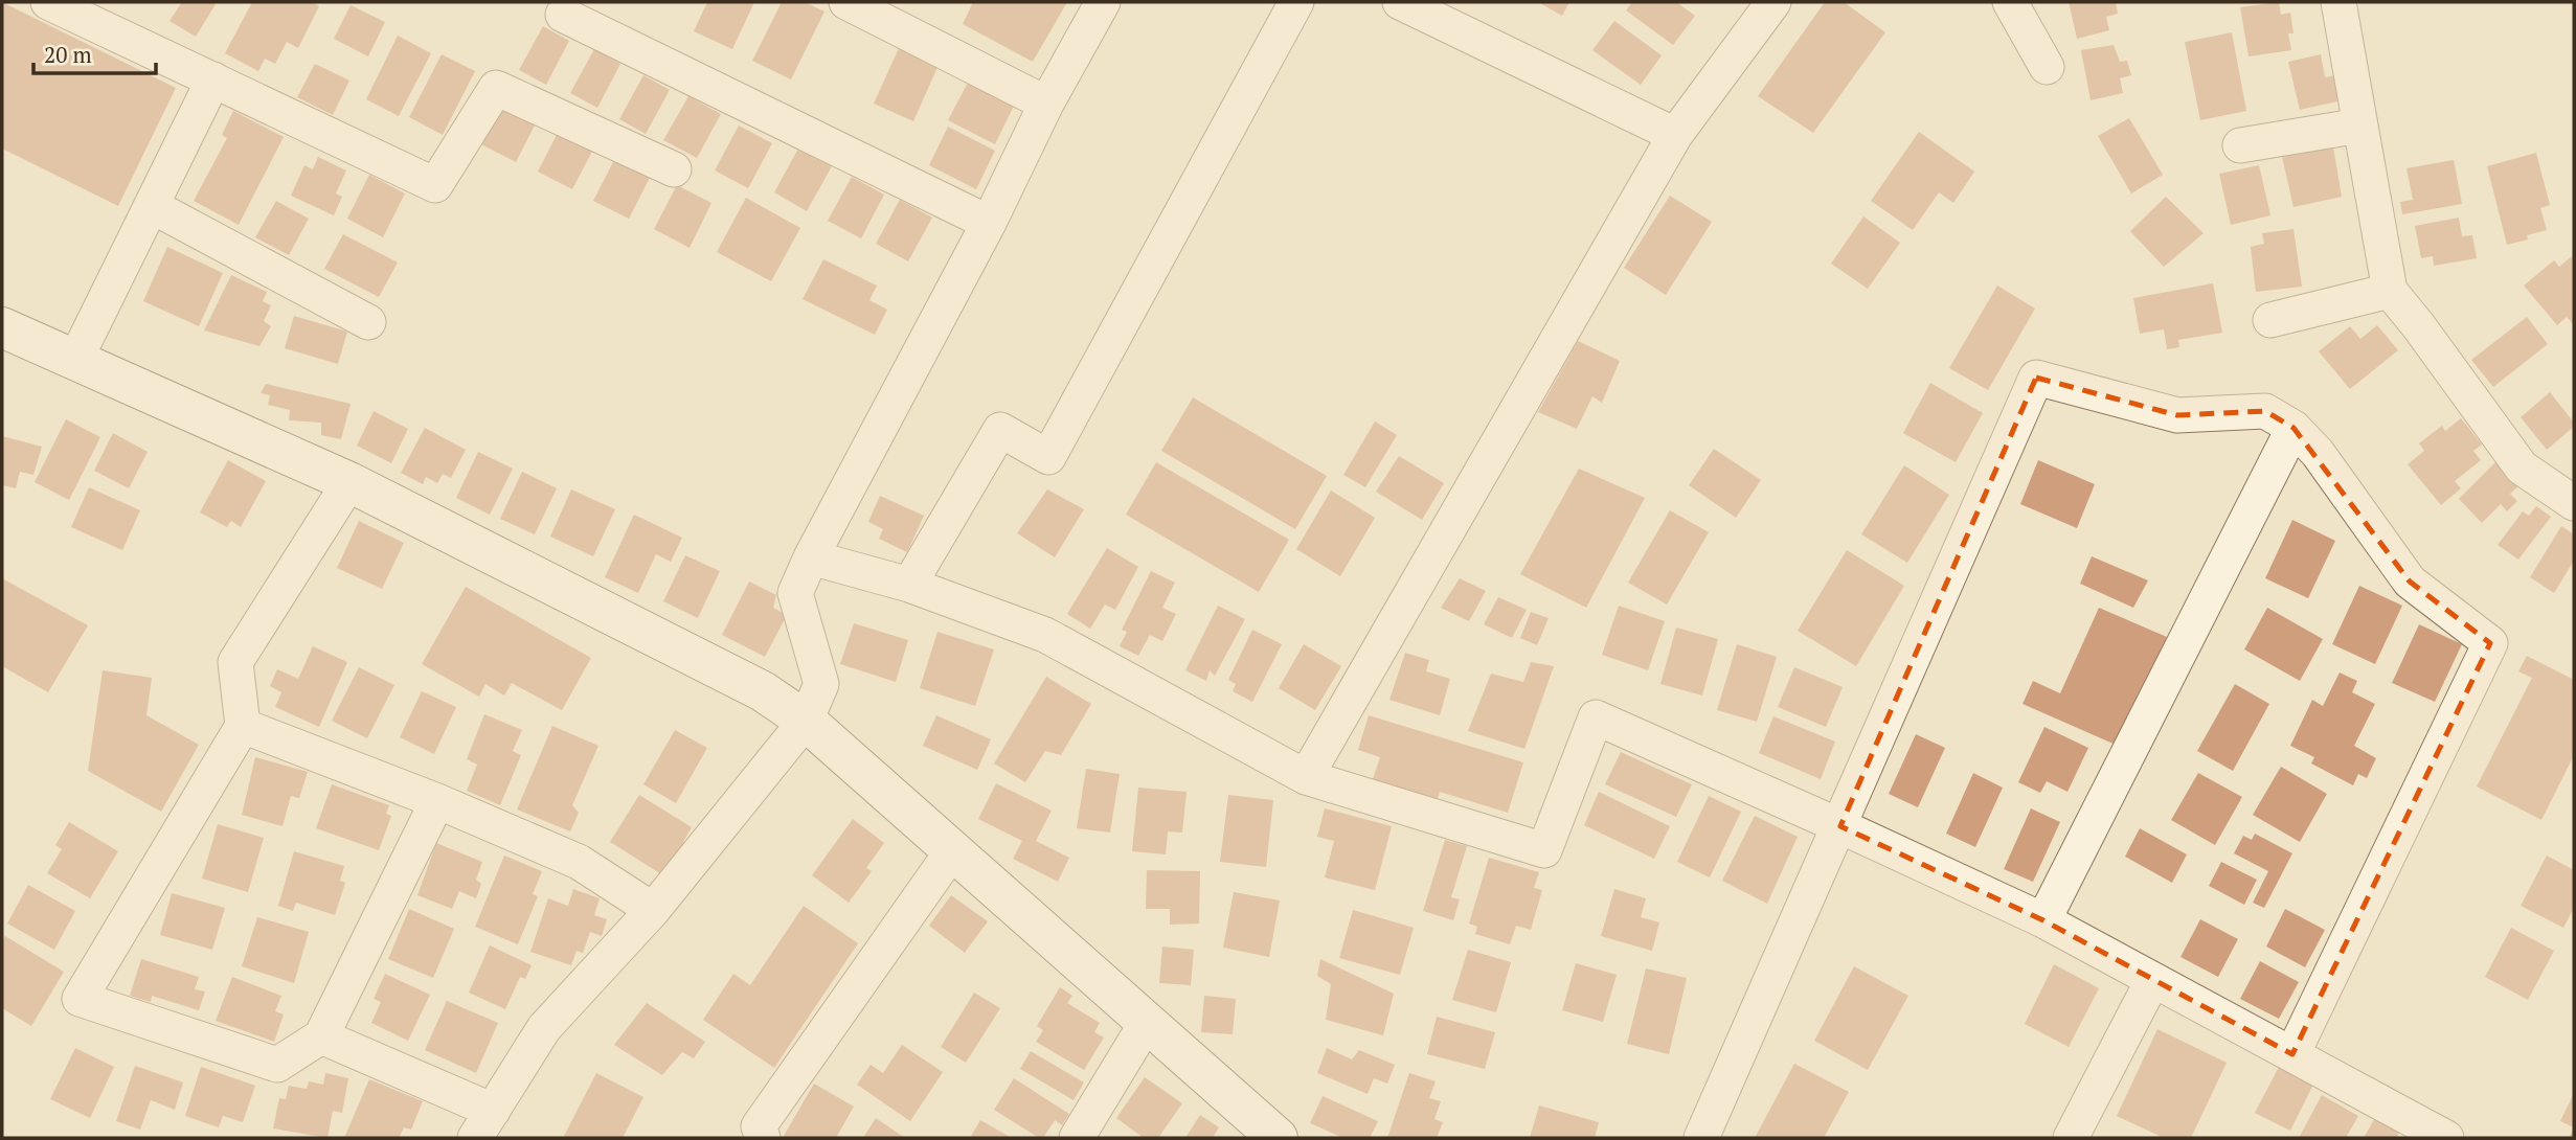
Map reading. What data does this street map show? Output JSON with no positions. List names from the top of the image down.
{
  "scale_bar": "20 m"
}
